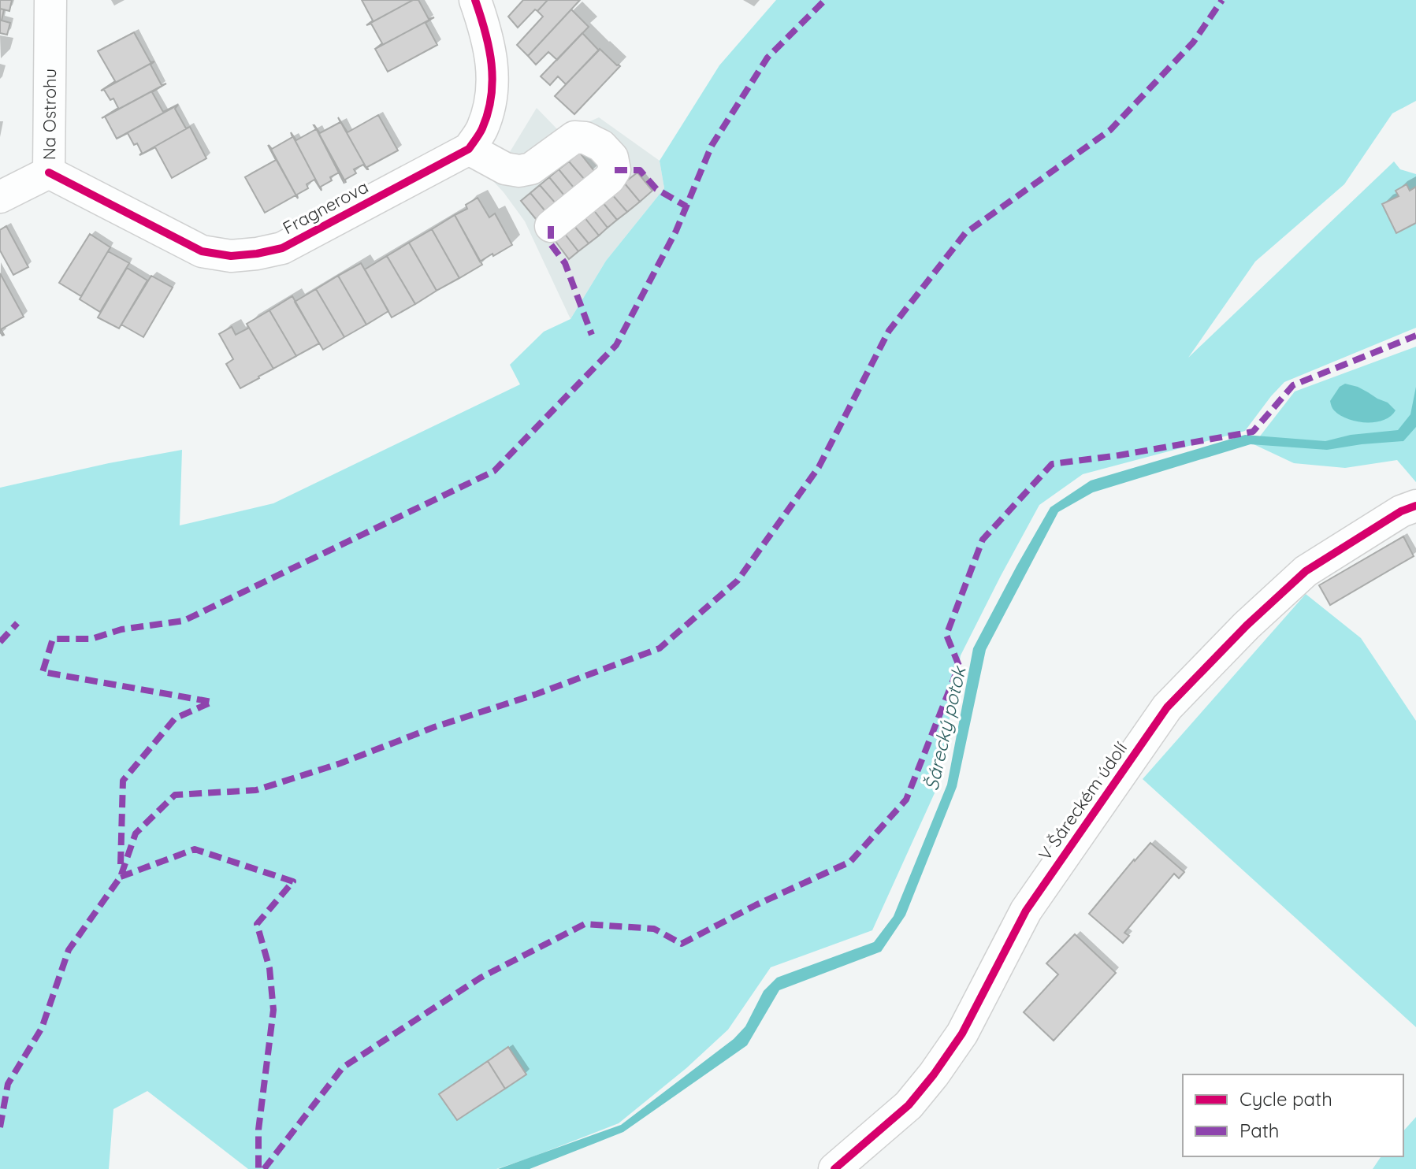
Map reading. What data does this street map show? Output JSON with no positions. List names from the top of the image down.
{
  "streets": {
    "street": ["Na Ostrohu", "Fragnerova", "V Šáreckém údolí"]
  },
  "crossings": [
    ["Na Ostrohu", "Fragnerova"]
  ],
  "water": ["Šárecký potok"],
  "legend": ["Cycle path", "Path"]
}
